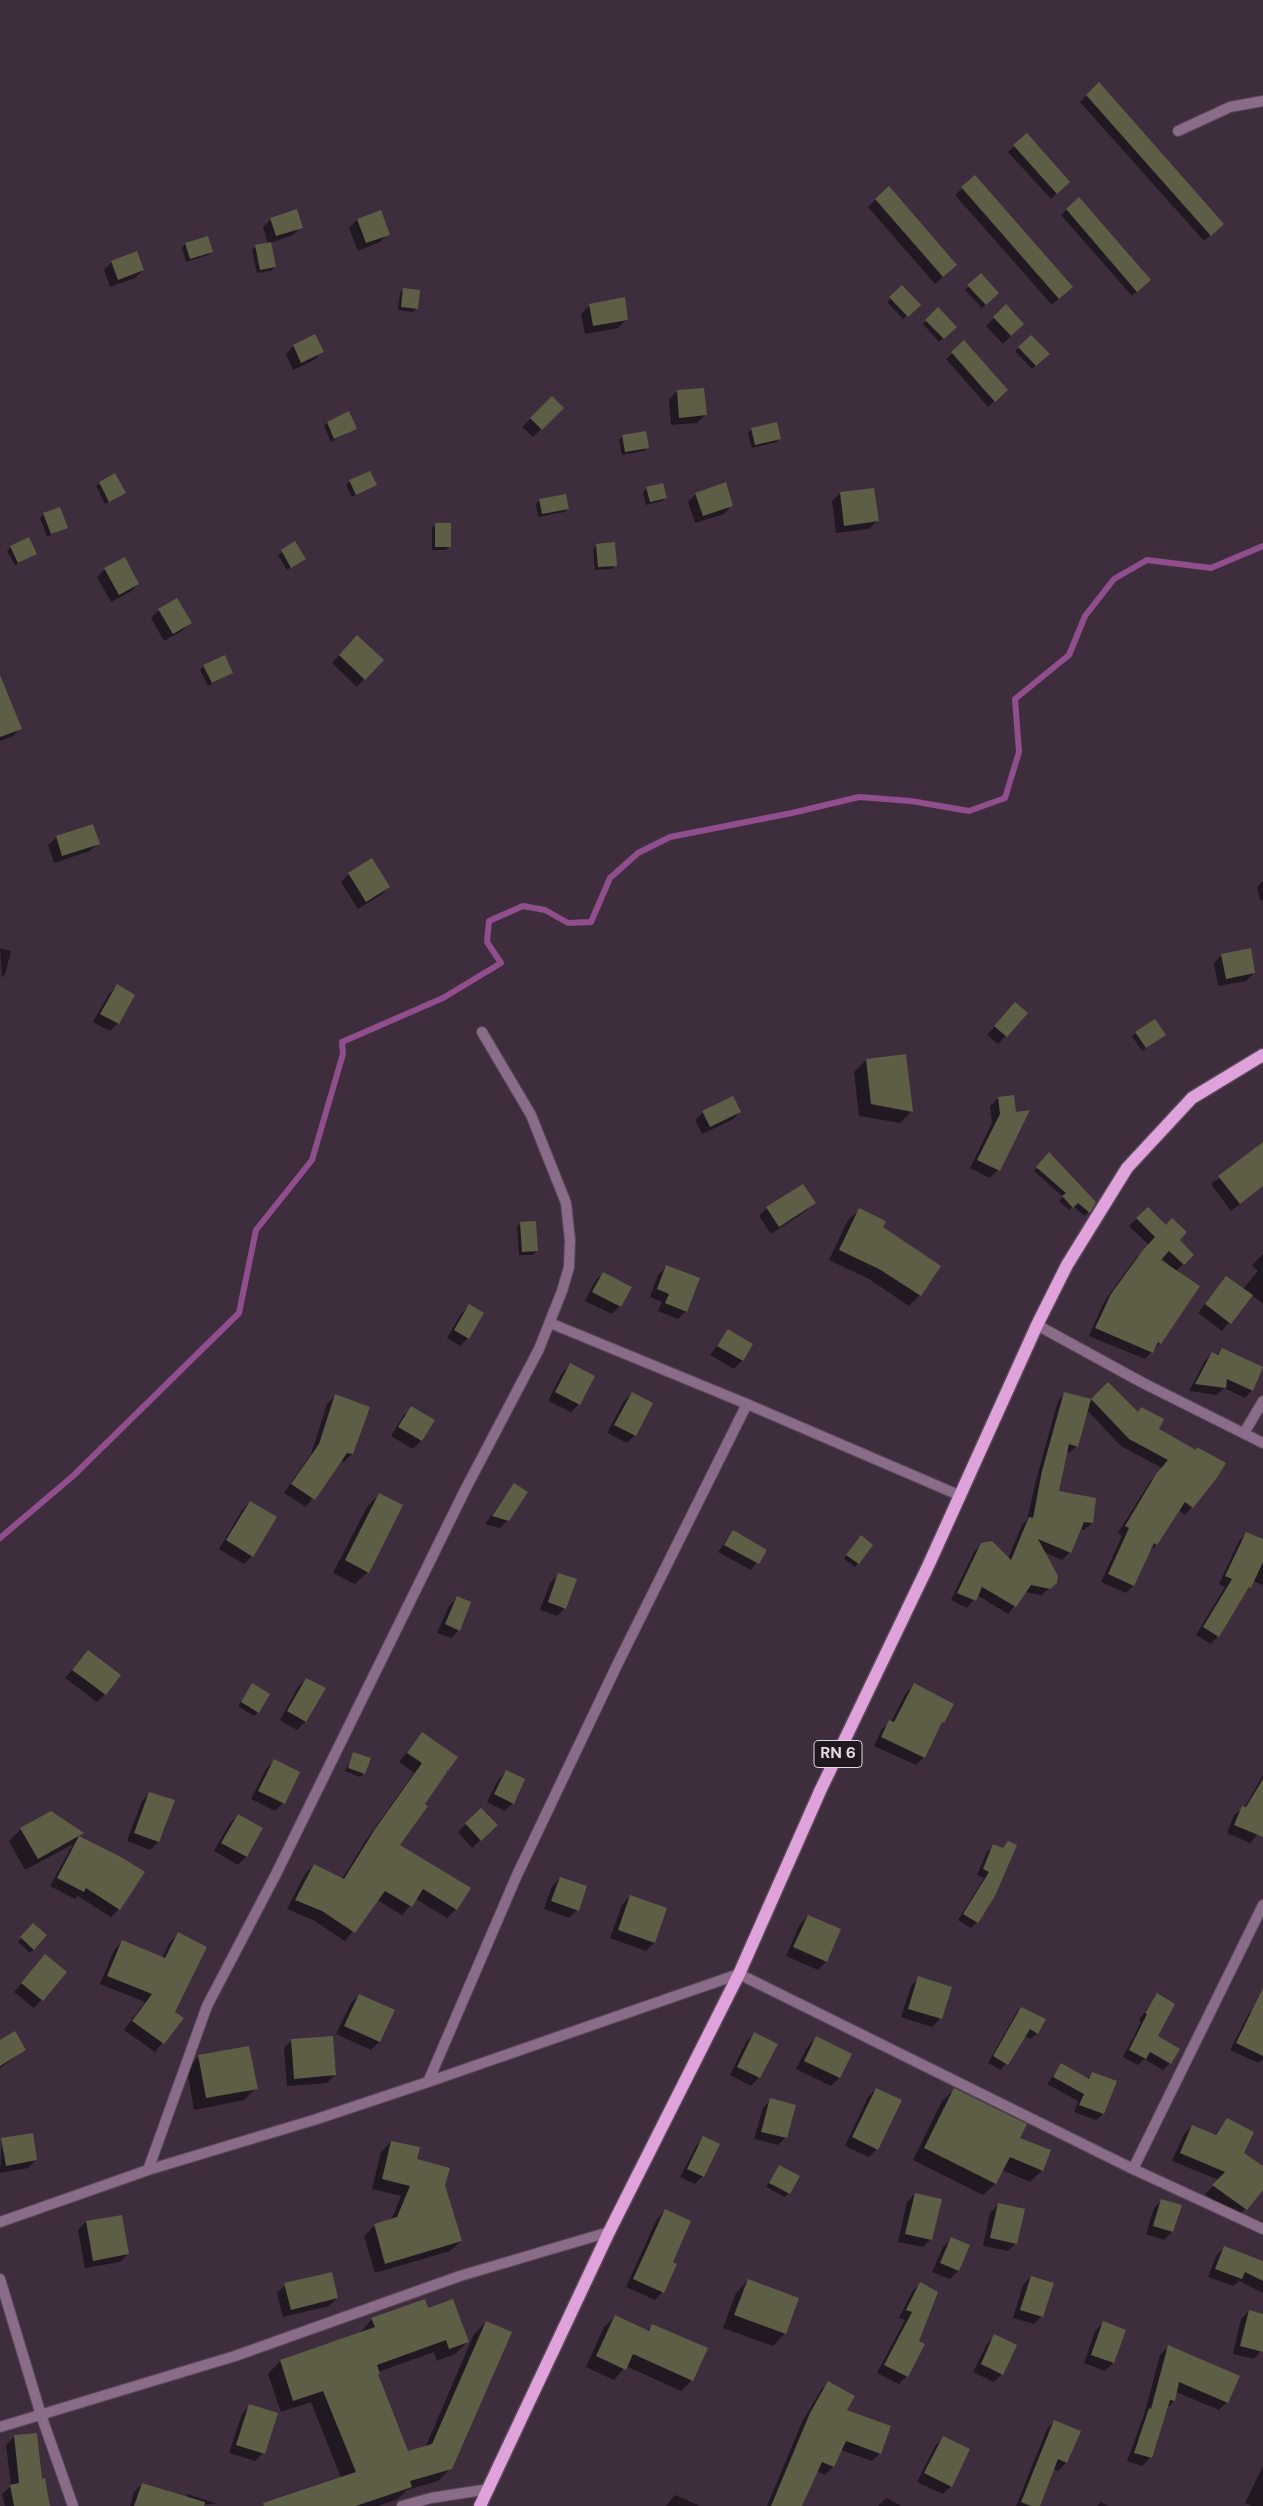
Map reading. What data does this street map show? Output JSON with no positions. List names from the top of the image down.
{
  "streets": {
    "main road": ["RN 6"]
  }
}
